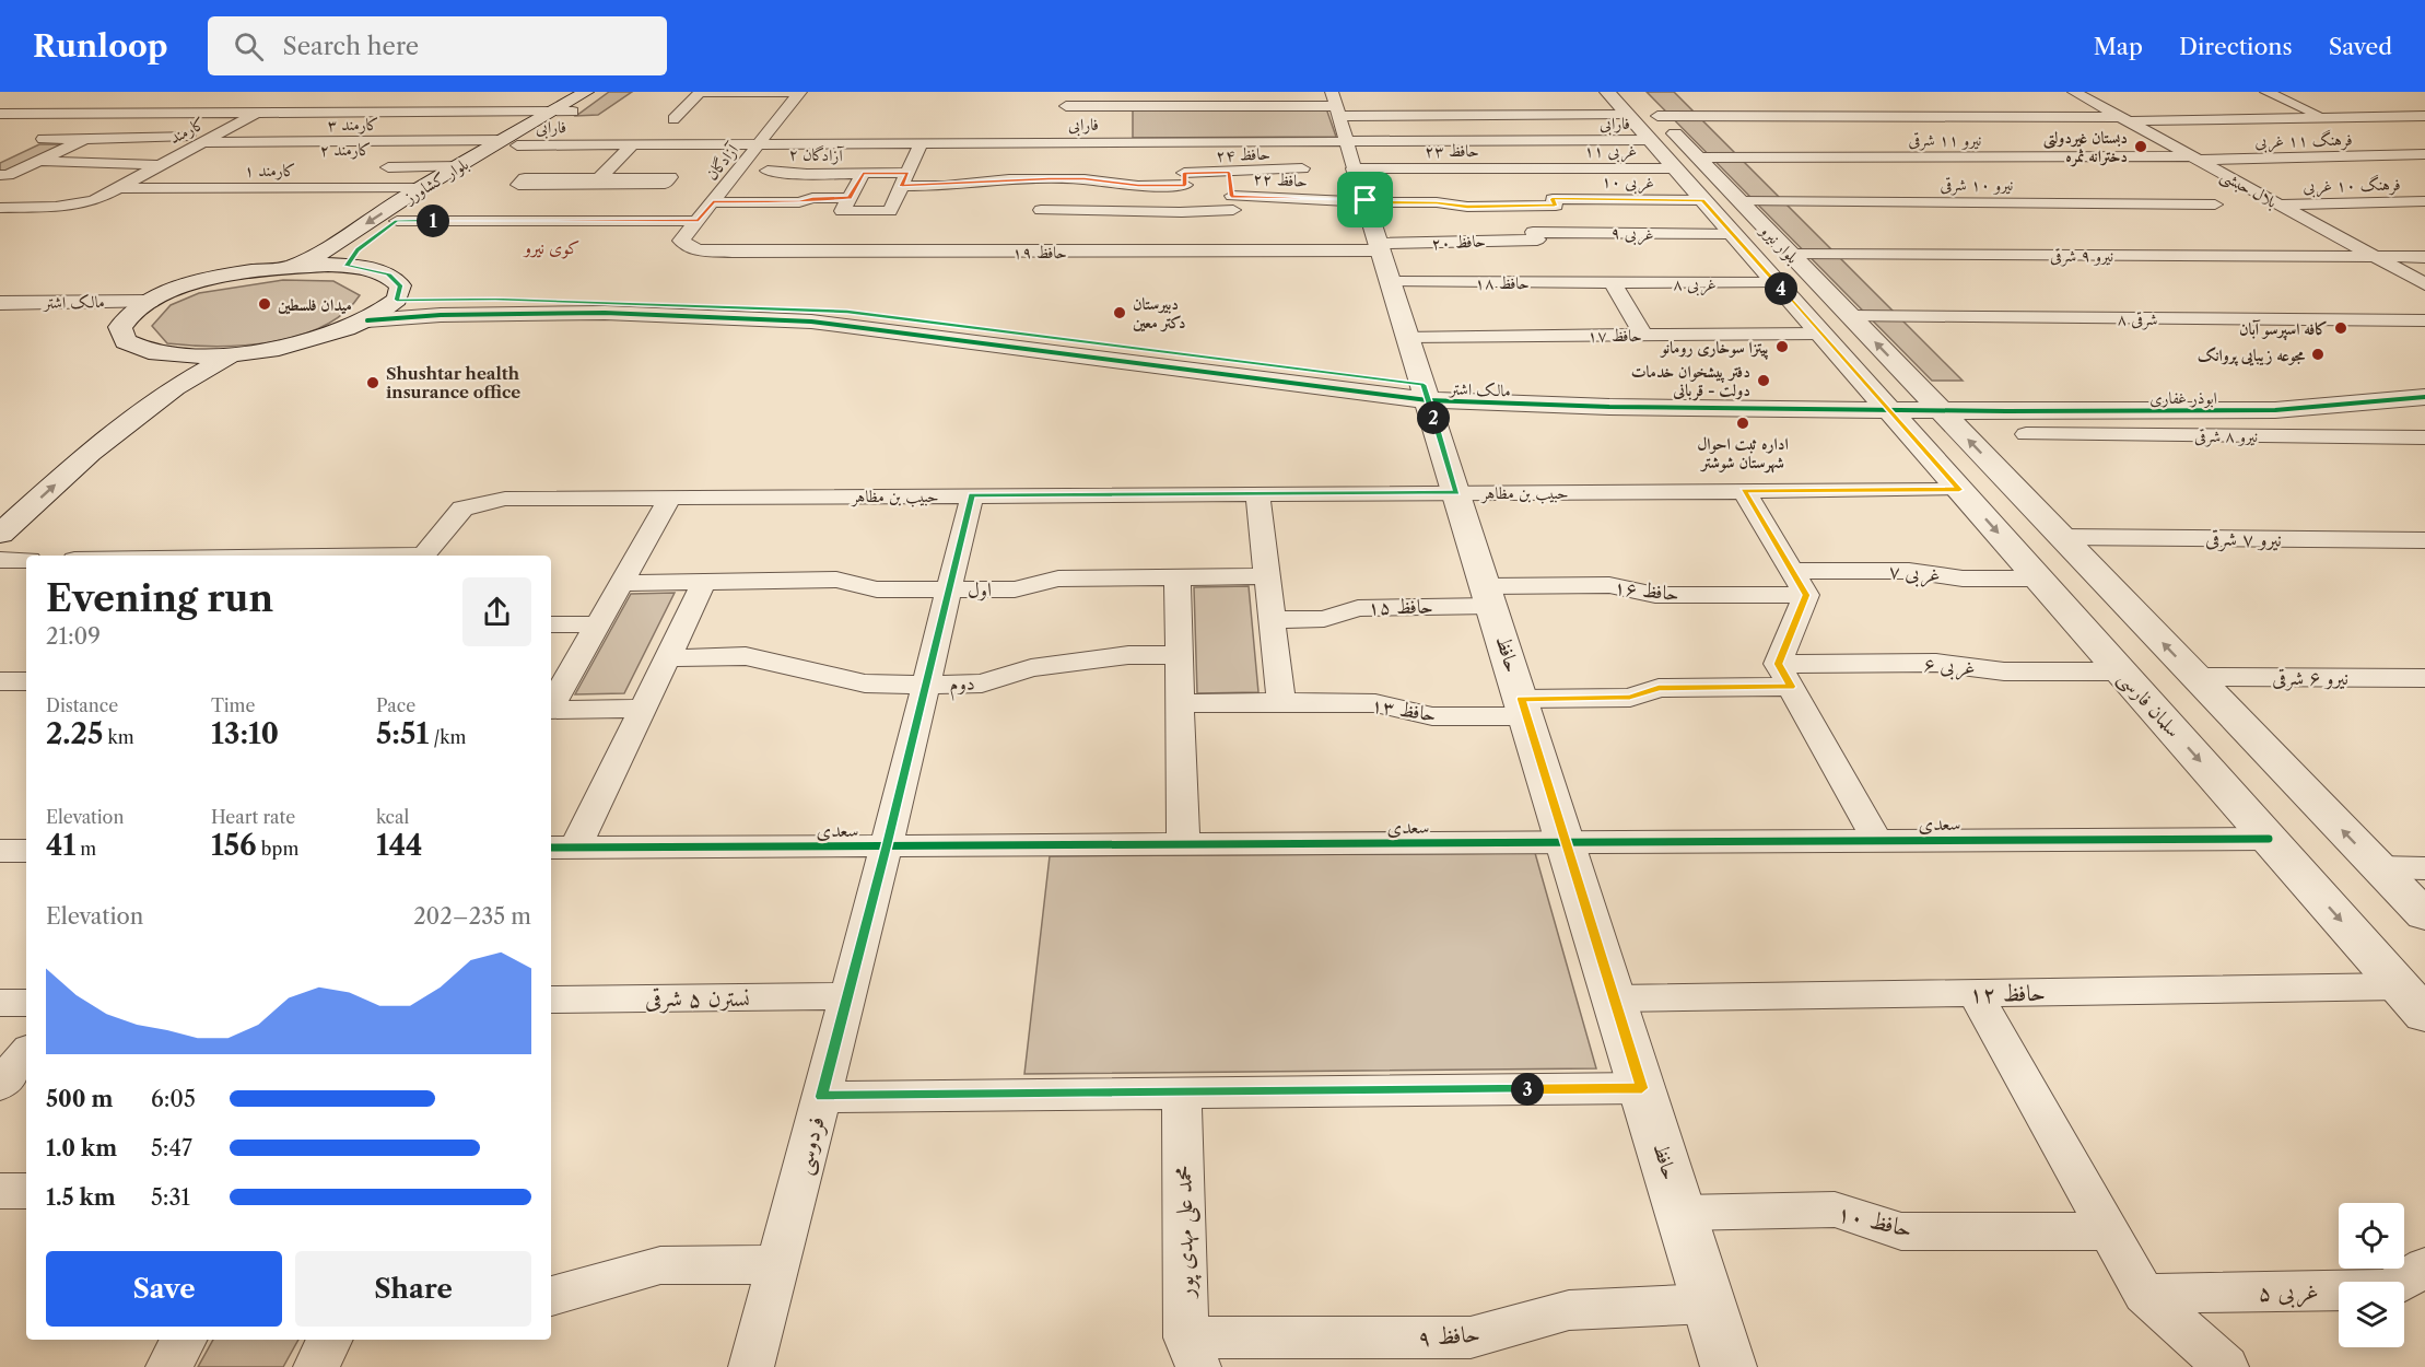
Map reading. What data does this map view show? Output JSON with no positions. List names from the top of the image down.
{
  "streets": {
    "street": [
      "فارابی",
      "کارمند ۳",
      "کارمند",
      "نیرو ۱۱ شرقی",
      "فرهنگ ۱۱ غربی",
      "کارمند ۲",
      "حافظ ۲۳",
      "۱۱ غربی",
      "آزادگان ۲",
      "حافظ ۲۴",
      "آزادگان",
      "کارمند ۱",
      "حافظ ۲۲",
      "بلوار کشاورز",
      "۱۰ غربی",
      "نیرو ۱۰ شرقی",
      "فرهنگ ۱۰ غربی",
      "بلال حبشی",
      "۹ غربی",
      "حافظ ۲۰",
      "بلوار نیرو",
      "حافظ ۱۹",
      "نیرو ۹ شرقی",
      "حافظ ۱۸",
      "۸ غربی",
      "مالک اشتر",
      "۸ شرقی",
      "حافظ ۱۷",
      "ابوذر غفاری",
      "نیرو ۸ شرقی",
      "حبیب بن مظاهر",
      "نیرو ۷ شرقی",
      "۷ غربی",
      "اول",
      "حافظ ۱۶",
      "حافظ ۱۵",
      "حافظ",
      "۶ غربی",
      "نیرو ۶ شرقی",
      "دوم",
      "سلمان فارسی",
      "حافظ ۱۳",
      "سعدی",
      "حافظ ۱۲",
      "نسترن ۵ شرقی",
      "فردوسی",
      "حافظ ۱۰",
      "محمد علی مهدی پور",
      "۵ غربی",
      "حافظ ۹"
    ]
  },
  "crossings": [
    ["فارابی", "کارمند ۳"],
    ["فارابی", "حافظ ۲۳"],
    ["فارابی", "آزادگان ۲"],
    ["فارابی", "حافظ ۲۴"],
    ["فارابی", "آزادگان"],
    ["فارابی", "حافظ ۲۲"],
    ["فارابی", "بلوار کشاورز"],
    ["فارابی", "۱۰ غربی"],
    ["فارابی", "بلوار نیرو"],
    ["فارابی", "حافظ"],
    ["کارمند ۳", "کارمند"],
    ["کارمند ۳", "بلوار کشاورز"],
    ["کارمند", "کارمند ۱"],
    ["نیرو ۱۱ شرقی", "فرهنگ ۱۱ غربی"],
    ["نیرو ۱۱ شرقی", "بلال حبشی"],
    ["نیرو ۱۱ شرقی", "بلوار نیرو"],
    ["فرهنگ ۱۱ غربی", "بلال حبشی"],
    ["کارمند ۲", "بلوار کشاورز"],
    ["حافظ ۲۳", "۱۱ غربی"],
    ["حافظ ۲۳", "حافظ ۲۲"],
    ["حافظ ۲۳", "۱۰ غربی"],
    ["حافظ ۲۳", "حافظ"],
    ["۱۱ غربی", "بلوار نیرو"],
    ["آزادگان ۲", "حافظ ۲۴"],
    ["آزادگان", "حافظ ۱۹"],
    ["کارمند ۱", "بلوار کشاورز"],
    ["حافظ ۲۲", "۱۰ غربی"],
    ["حافظ ۲۲", "حافظ"],
    ["۱۰ غربی", "بلوار نیرو"],
    ["۱۰ غربی", "حافظ"],
    ["نیرو ۱۰ شرقی", "بلوار نیرو"],
    ["فرهنگ ۱۰ غربی", "بلال حبشی"],
    ["بلال حبشی", "نیرو ۹ شرقی"],
    ["۹ غربی", "حافظ ۲۰"],
    ["۹ غربی", "بلوار نیرو"],
    ["حافظ ۲۰", "حافظ ۱۹"],
    ["حافظ ۲۰", "حافظ ۱۸"],
    ["حافظ ۲۰", "حافظ"],
    ["بلوار نیرو", "نیرو ۹ شرقی"],
    ["بلوار نیرو", "۸ غربی"],
    ["بلوار نیرو", "مالک اشتر"],
    ["بلوار نیرو", "۸ شرقی"],
    ["بلوار نیرو", "حافظ ۱۷"],
    ["بلوار نیرو", "ابوذر غفاری"],
    ["بلوار نیرو", "سلمان فارسی"],
    ["حافظ ۱۹", "حافظ ۱۸"],
    ["حافظ ۱۹", "حافظ"],
    ["حافظ ۱۸", "۸ غربی"],
    ["حافظ ۱۸", "حافظ"],
    ["مالک اشتر", "ابوذر غفاری"],
    ["مالک اشتر", "حافظ"],
    ["مالک اشتر", "سلمان فارسی"],
    ["حافظ ۱۷", "حافظ"],
    ["حبیب بن مظاهر", "حافظ"],
    ["حبیب بن مظاهر", "سلمان فارسی"],
    ["حبیب بن مظاهر", "فردوسی"],
    ["۷ غربی", "سلمان فارسی"],
    ["اول", "فردوسی"],
    ["حافظ ۱۶", "حافظ ۱۵"],
    ["حافظ ۱۶", "حافظ"],
    ["حافظ ۱۵", "حافظ"],
    ["حافظ", "۶ غربی"],
    ["حافظ", "حافظ ۱۳"],
    ["حافظ", "سعدی"],
    ["حافظ", "حافظ ۱۲"],
    ["حافظ", "حافظ ۱۰"],
    ["حافظ", "حافظ ۹"],
    ["۶ غربی", "سلمان فارسی"],
    ["۶ غربی", "حافظ ۱۳"],
    ["دوم", "فردوسی"],
    ["سلمان فارسی", "سعدی"],
    ["سلمان فارسی", "حافظ ۱۲"],
    ["سعدی", "فردوسی"],
    ["نسترن ۵ شرقی", "فردوسی"],
    ["محمد علی مهدی پور", "حافظ ۹"]
  ],
  "districts": ["کوی نیرو"],
  "places": [
    "دبستان غیردولتی دخترانه ثمره",
    "میدان فلسطین",
    "دبیرستان دکتر معین",
    "کافه اسپرسو آبان",
    "پیتزا سوخاری رومانو",
    "مجوعه زیبایی پروانک",
    "دفتر پیشخوان خدمات دولت - قربانی",
    "Shushtar health insurance office",
    "اداره ثبت احوال شهرستان شوشتر"
  ],
  "page": {
    "header": "Runloop",
    "search": "Search here",
    "nav": ["Map", "Directions", "Saved"],
    "pins": [
      "1",
      "4",
      "2",
      "3"
    ],
    "heading": ["Evening run", "21:09"],
    "stats": [
      ["Distance", "2.25 km"],
      ["Time", "13:10"],
      ["Pace", "5:51 /km"],
      ["Elevation", "41 m"],
      ["Heart rate", "156 bpm"],
      ["kcal", "144"]
    ],
    "chart": ["Elevation", "202–235 m"],
    "list": [
      {
        "name": "500 m",
        "note": "6:05"
      },
      {
        "name": "1.0 km",
        "note": "5:47"
      },
      {
        "name": "1.5 km",
        "note": "5:31"
      }
    ],
    "buttons": ["Save", "Share"]
  }
}
